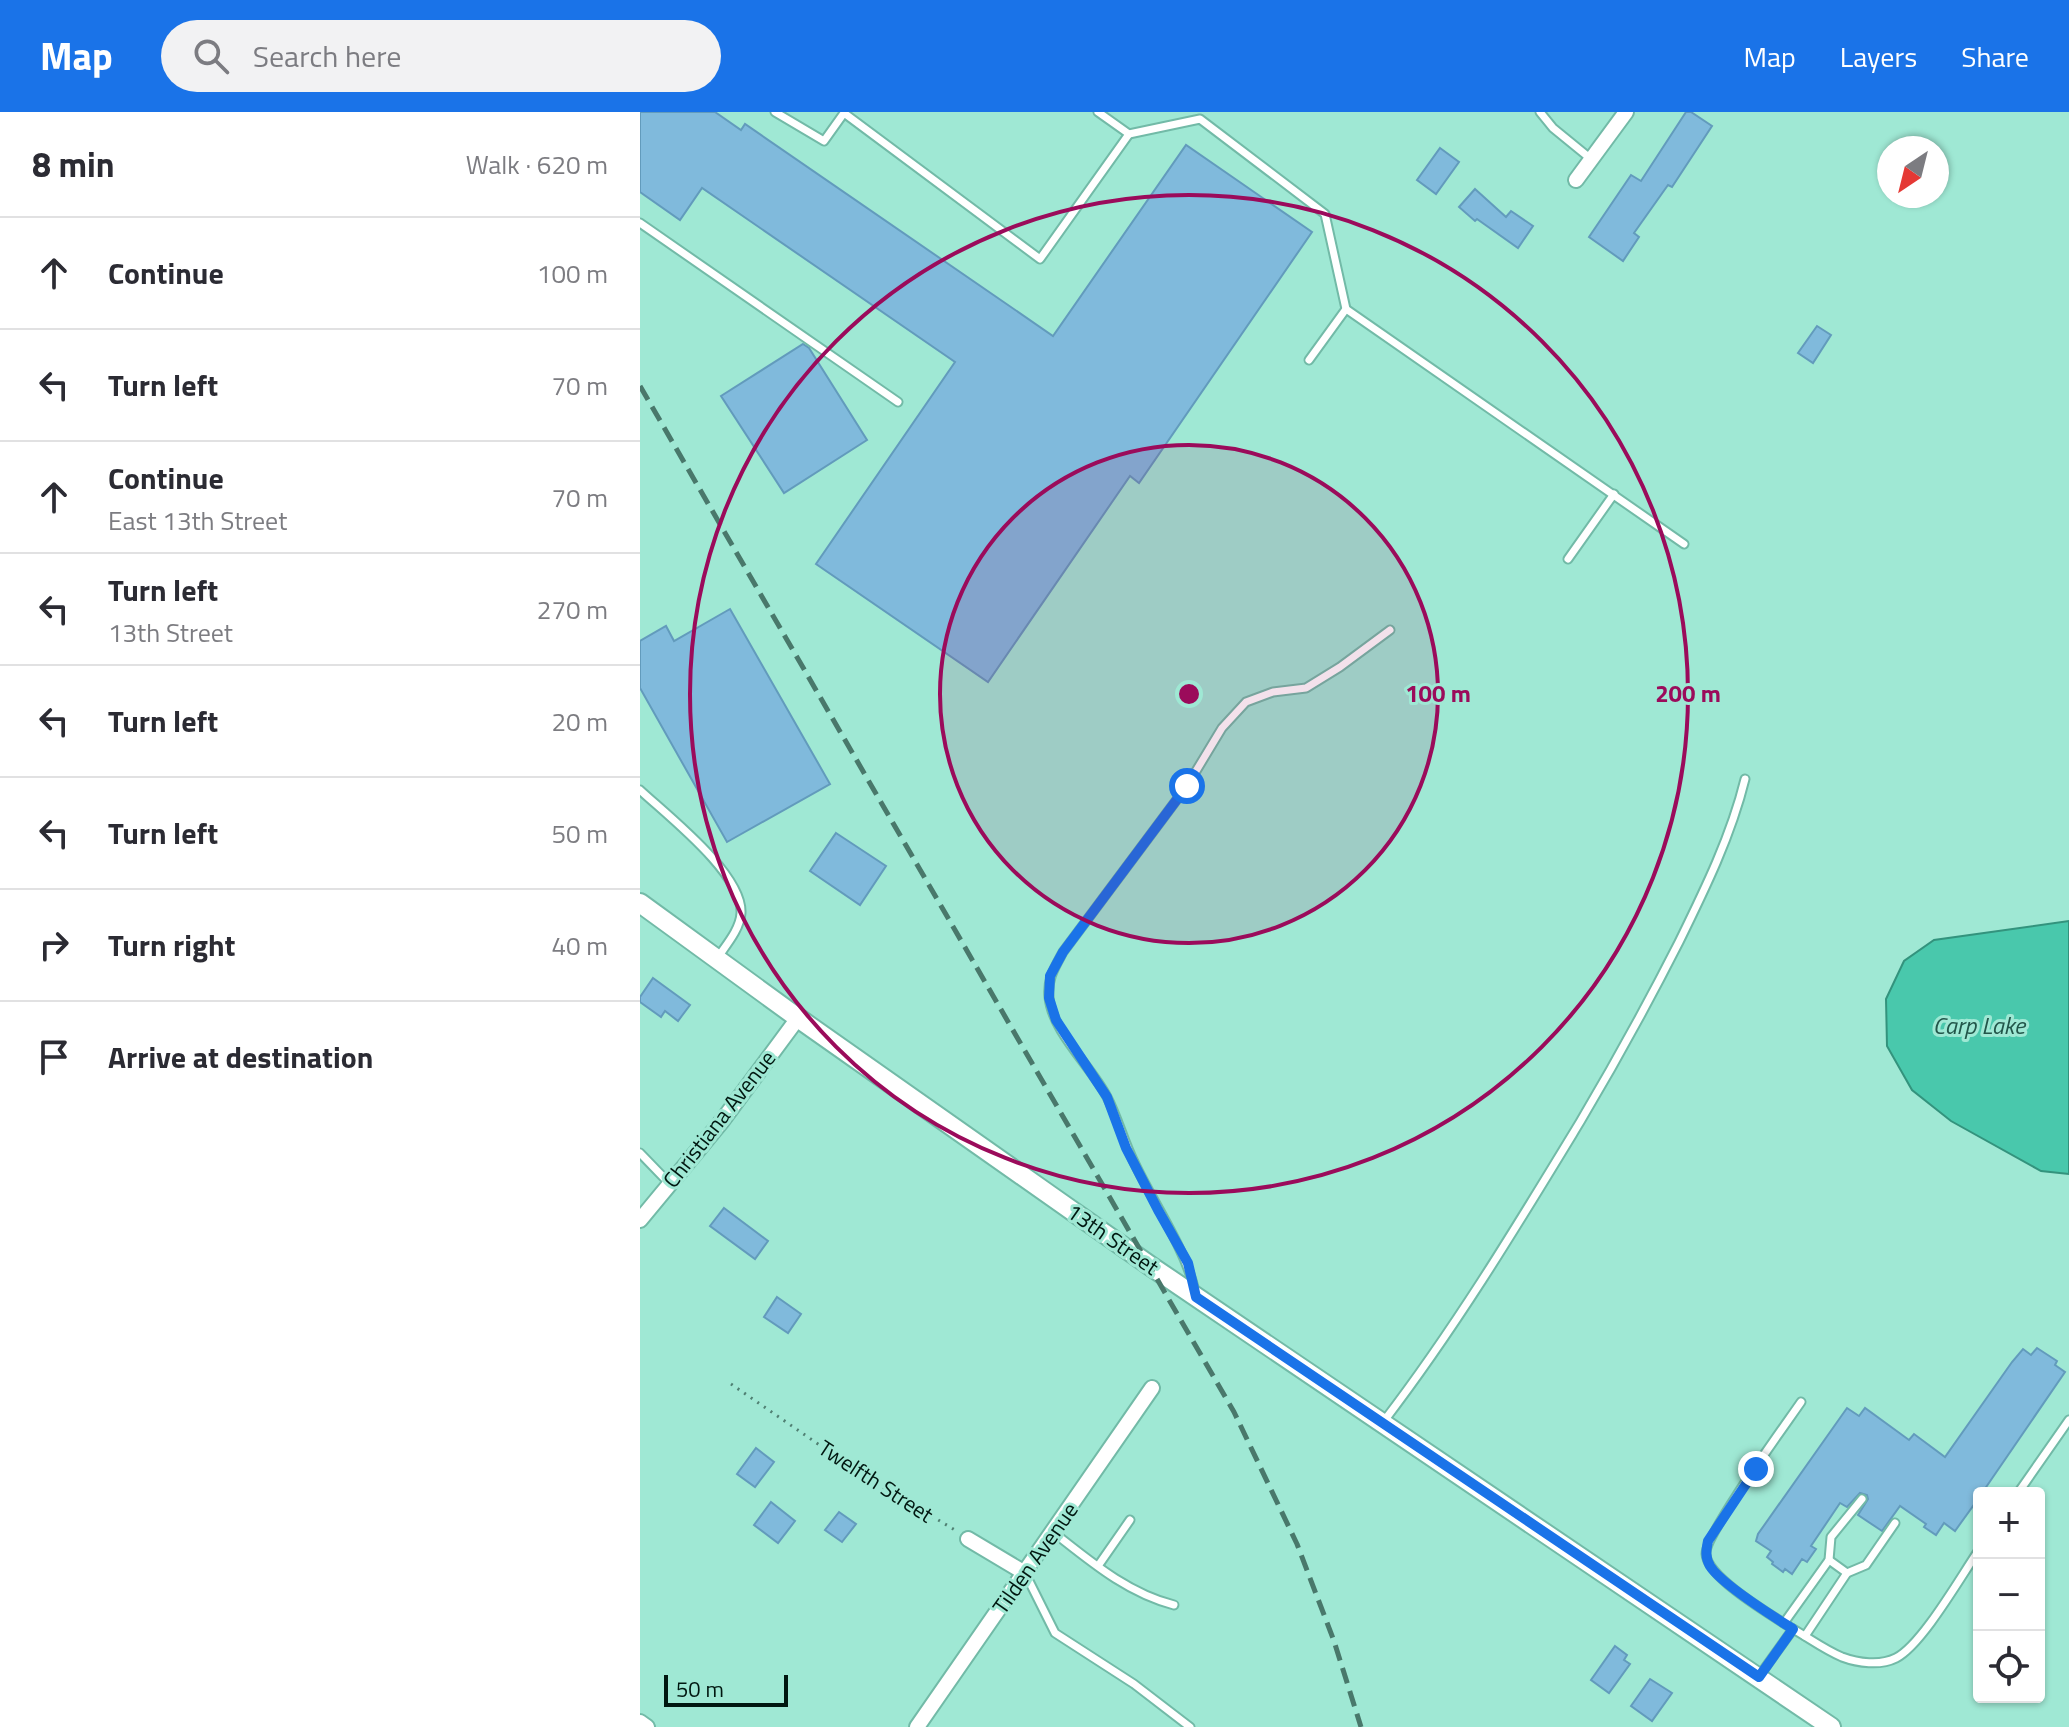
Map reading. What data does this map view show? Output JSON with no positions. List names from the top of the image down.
{
  "streets": {
    "street": ["Christiana Avenue", "13th Street", "Tilden Avenue"],
    "path": ["Twelfth Street"]
  },
  "crossings": [
    ["Christiana Avenue", "13th Street"]
  ],
  "water": ["Carp Lake"],
  "scale_bar": "50 m",
  "north": "bottom left",
  "page": {
    "header": "Map",
    "search": "Search here",
    "nav": ["Map", "Layers", "Share"],
    "heading": ["8 min", "Walk · 620 m"],
    "list": [
      ["Continue", "100 m"],
      ["Turn left", "70 m"],
      ["Continue", "East 13th Street", "70 m"],
      ["Turn left", "13th Street", "270 m"],
      ["Turn left", "20 m"],
      ["Turn left", "50 m"],
      ["Turn right", "40 m"],
      "Arrive at destination"
    ],
    "map_buttons": ["+", "−"],
    "scale": "50 m"
  },
  "rings": ["100 m", "200 m"]
}
